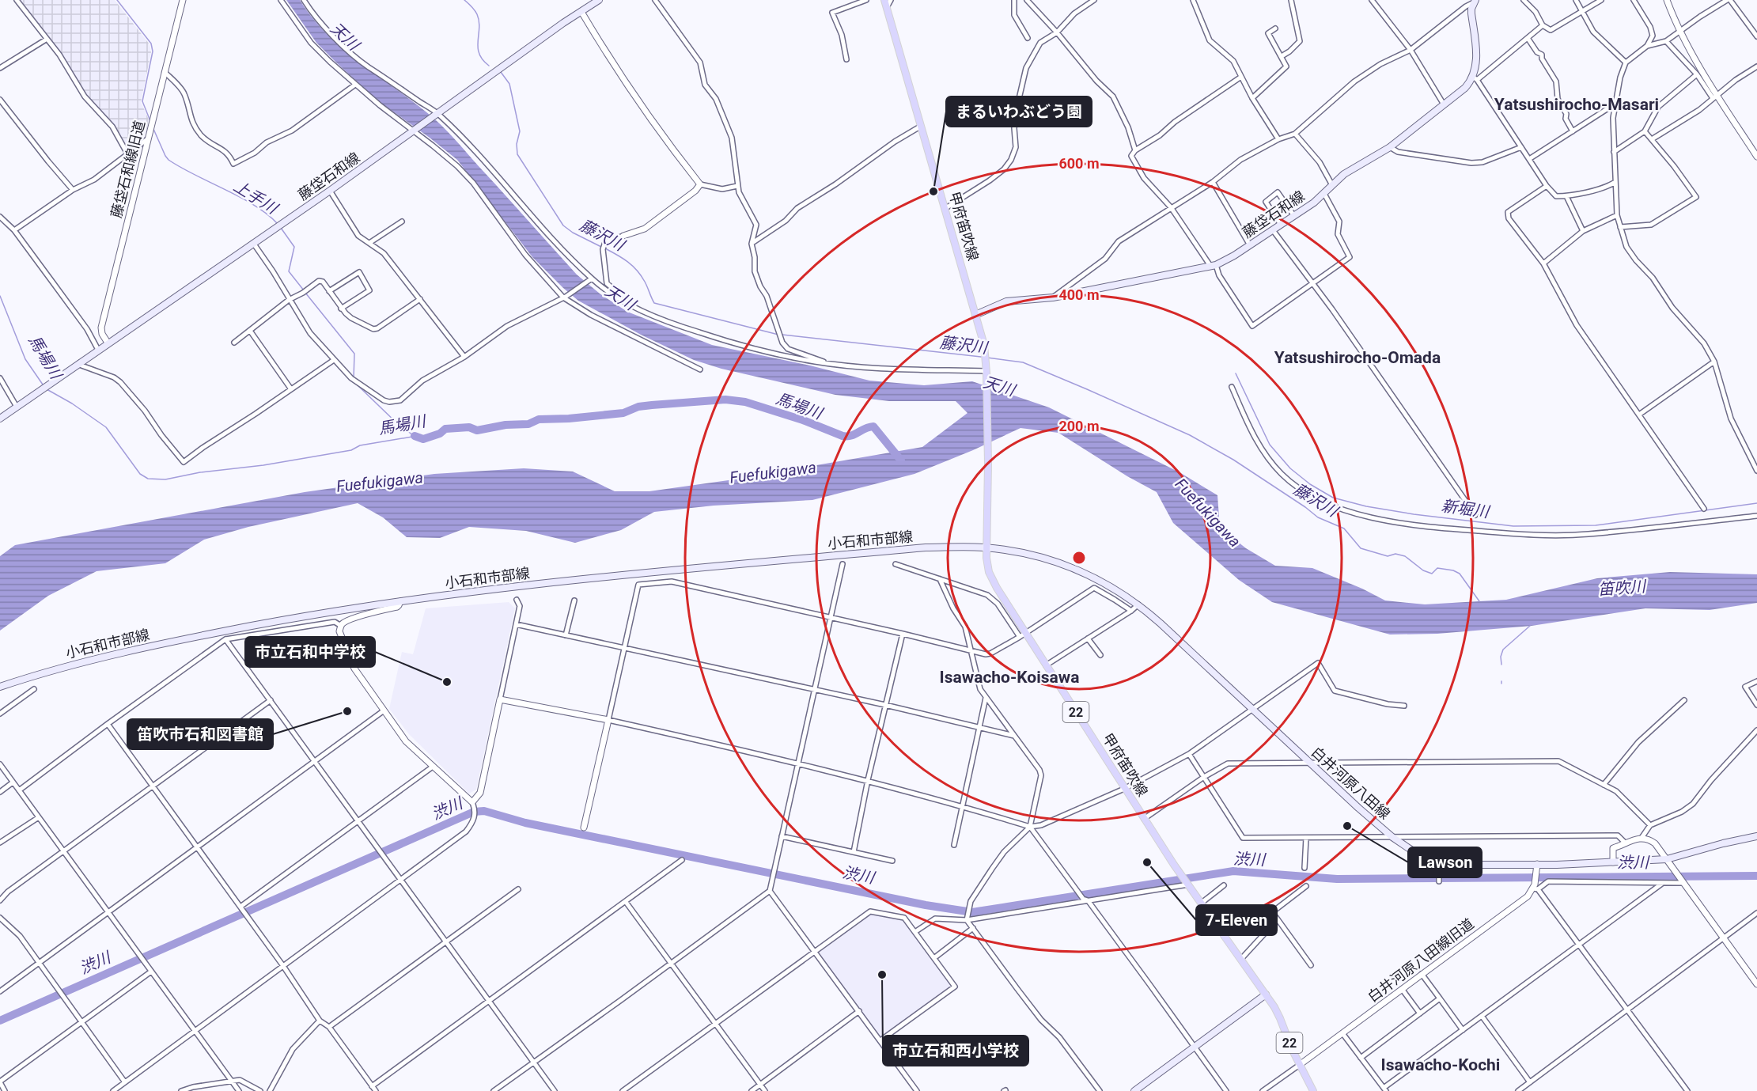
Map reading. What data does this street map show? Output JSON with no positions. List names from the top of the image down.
{
  "streets": {
    "main road": [
      "藤垈石和線",
      "甲府笛吹線",
      "小石和市部線",
      "22",
      "白井河原八田線"
    ],
    "street": ["藤垈石和線旧道", "白井河原八田線旧道"]
  },
  "crossings": [
    ["藤垈石和線旧道", "藤垈石和線"],
    ["藤垈石和線", "甲府笛吹線"],
    ["甲府笛吹線", "小石和市部線"],
    ["甲府笛吹線", "白井河原八田線"],
    ["甲府笛吹線", "白井河原八田線旧道"],
    ["小石和市部線", "白井河原八田線"]
  ],
  "districts": [
    "Yatsushirocho-Masari",
    "Yatsushirocho-Omada",
    "Isawacho-Koisawa",
    "Isawacho-Kochi"
  ],
  "water": [
    "天川",
    "上手川",
    "藤沢川",
    "馬場川",
    "Fuefukigawa",
    "新堀川",
    "笛吹川",
    "渋川"
  ],
  "places": [
    "まるいわぶどう園",
    "市立石和中学校",
    "笛吹市石和図書館",
    "Lawson",
    "7-Eleven",
    "市立石和西小学校"
  ],
  "rings": ["600 m", "400 m", "200 m"]
}
